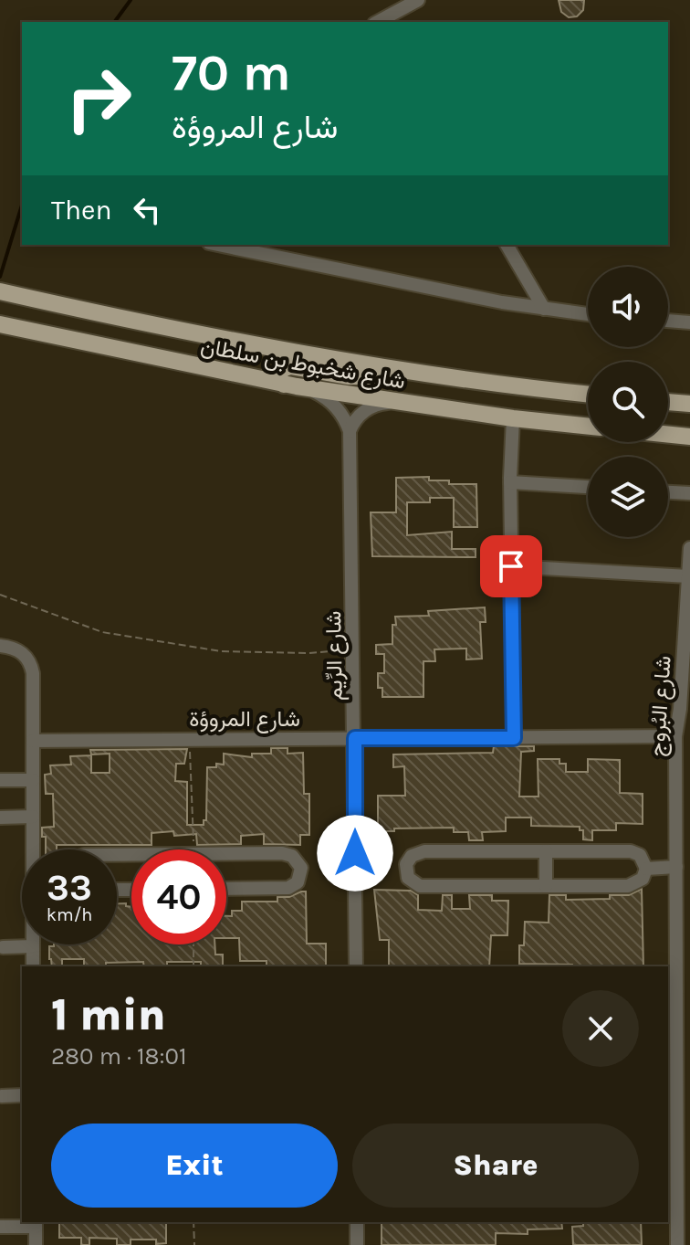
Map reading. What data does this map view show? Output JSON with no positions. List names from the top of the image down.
{
  "streets": {
    "main road": ["شارع شخبوط بن سلطان"],
    "street": ["شارع الرِّيم", "شارع البُروج", "شارع المروؤة"]
  },
  "crossings": [
    ["شارع الرِّيم", "شارع المروؤة"],
    ["شارع البُروج", "شارع المروؤة"]
  ],
  "page": {
    "turn": ["70 m", "شارع المروؤة"],
    "then": "Then",
    "speed": "33 km/h",
    "limit": "40",
    "heading": ["1 min", "280 m · 18:01"],
    "buttons": ["Exit", "Share"]
  }
}
